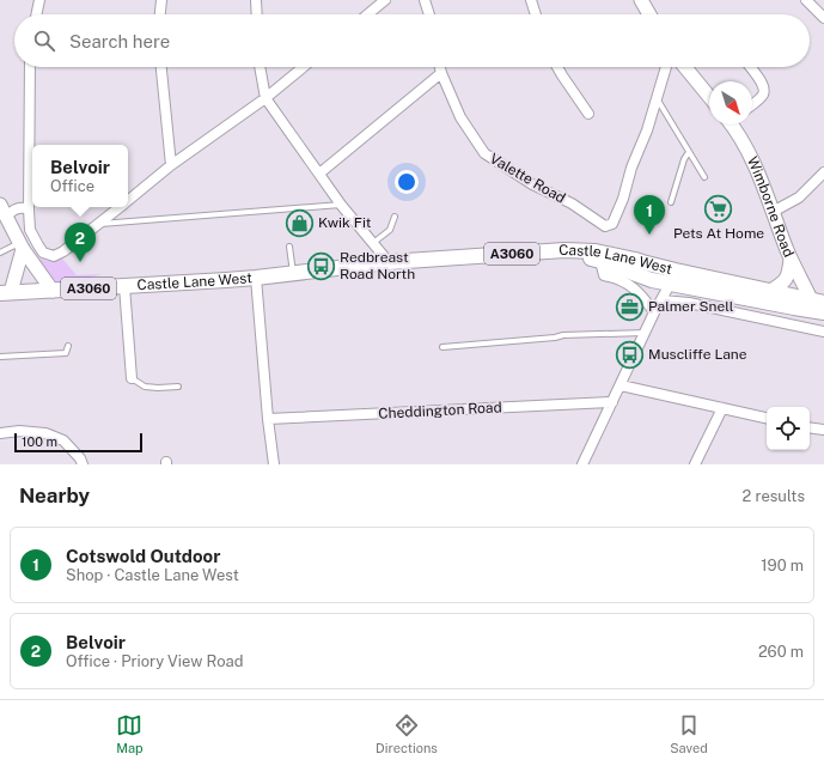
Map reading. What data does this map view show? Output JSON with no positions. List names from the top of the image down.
{
  "streets": {
    "main road": ["A3060", "Castle Lane West"],
    "street": ["Valette Road", "Wimborne Road", "Cheddington Road"]
  },
  "crossings": [
    ["Wimborne Road", "A3060"],
    ["Wimborne Road", "Castle Lane West"],
    ["A3060", "Castle Lane West"]
  ],
  "places": {
    "supermarket": ["Pets At Home"],
    "shop": ["Kwik Fit"],
    "bus stop": ["Redbreast Road North", "Muscliffe Lane"],
    "office": ["Palmer Snell"]
  },
  "scale_bar": "100 m",
  "north": "bottom right",
  "page": {
    "search": "Search here",
    "popup": ["Belvoir", "Office"],
    "pins": ["1", "2"],
    "scale": "100 m",
    "heading": ["Nearby", "2 results"],
    "list": [
      {
        "mark": "1",
        "name": "Cotswold Outdoor",
        "note": "Shop · Castle Lane West",
        "value": "190 m"
      },
      {
        "mark": "2",
        "name": "Belvoir",
        "note": "Office · Priory View Road",
        "value": "260 m"
      }
    ],
    "nav": ["Map", "Directions", "Saved"]
  }
}
